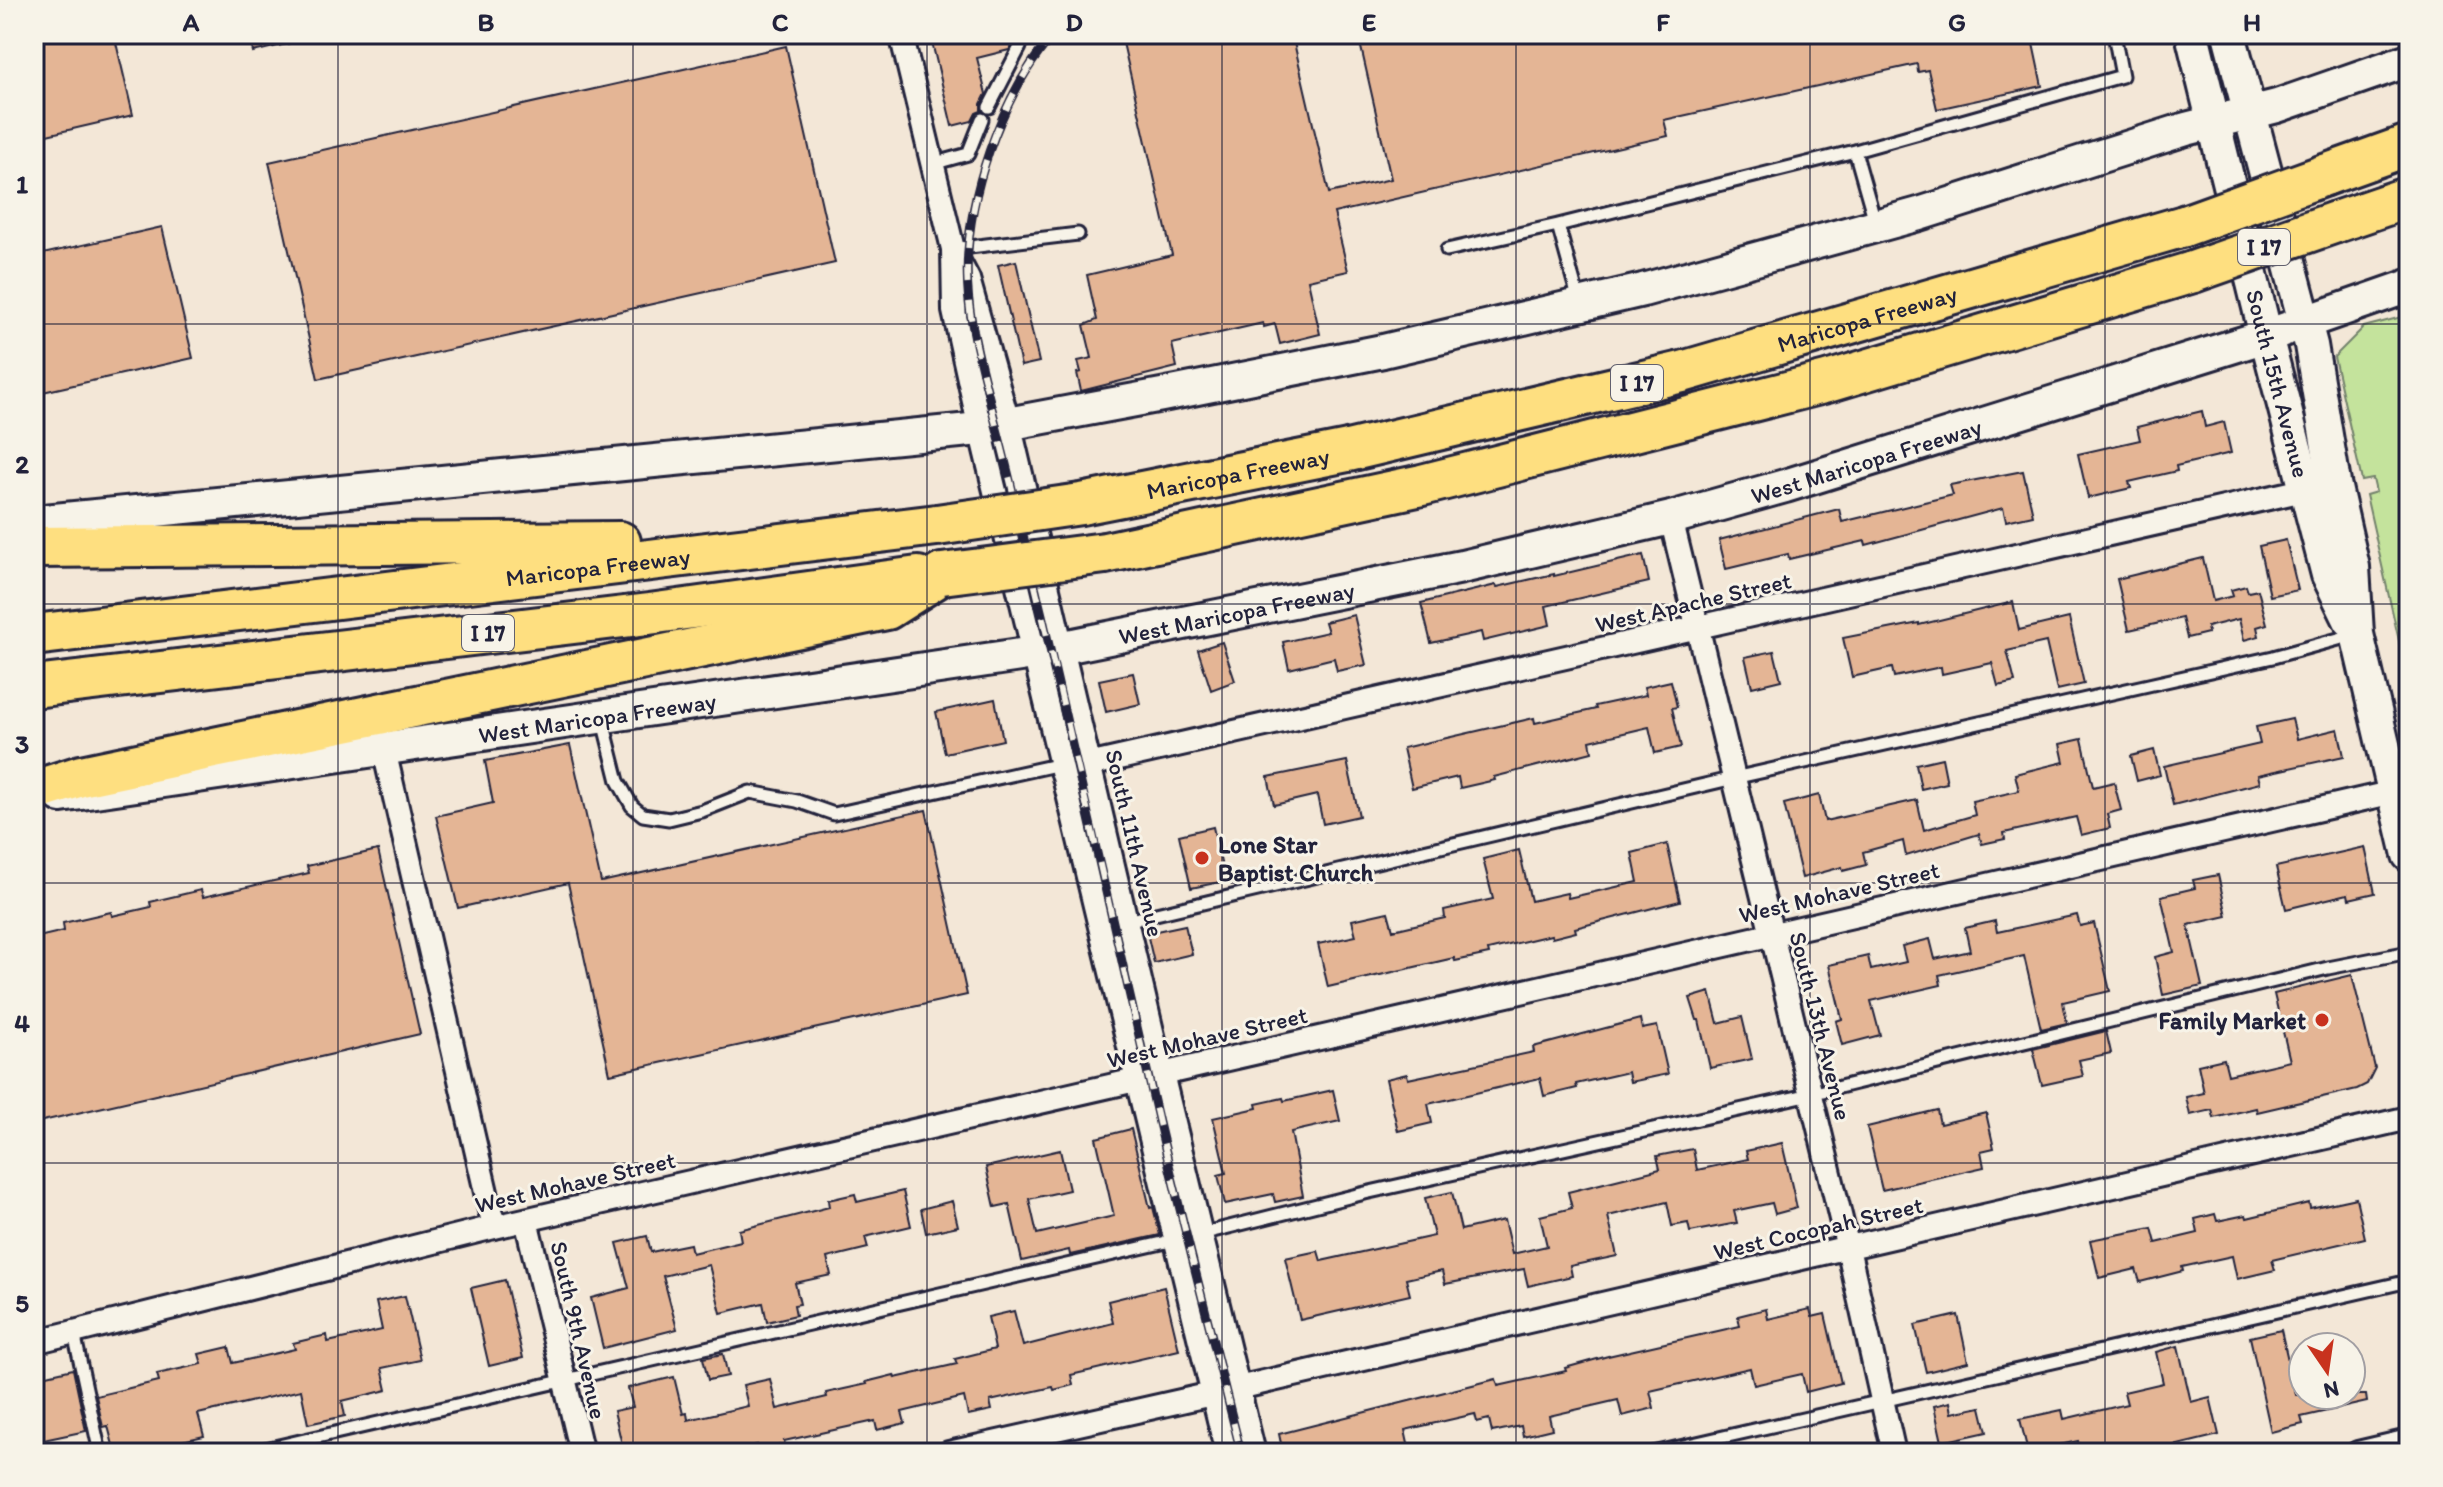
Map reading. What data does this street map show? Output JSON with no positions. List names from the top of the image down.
{
  "streets": {
    "highway": ["I 17", "Maricopa Freeway"],
    "main road": ["South 15th Avenue", "West Maricopa Freeway"],
    "street": [
      "West Apache Street",
      "South 11th Avenue",
      "West Mohave Street",
      "South 13th Avenue",
      "West Cocopah Street",
      "South 9th Avenue"
    ]
  },
  "crossings": [
    ["South 15th Avenue", "West Maricopa Freeway"],
    ["South 15th Avenue", "West Apache Street"],
    ["South 15th Avenue", "West Mohave Street"],
    ["West Maricopa Freeway", "South 11th Avenue"],
    ["West Maricopa Freeway", "South 13th Avenue"],
    ["West Apache Street", "South 11th Avenue"],
    ["West Apache Street", "South 13th Avenue"],
    ["South 11th Avenue", "West Mohave Street"],
    ["South 11th Avenue", "West Cocopah Street"],
    ["West Mohave Street", "South 13th Avenue"],
    ["West Mohave Street", "South 9th Avenue"],
    ["South 13th Avenue", "West Cocopah Street"]
  ],
  "places": ["Lone Star Baptist Church", "Family Market"],
  "north": "bottom",
  "grid": {
    "columns": [
      "A",
      "B",
      "C",
      "D",
      "E",
      "F",
      "G",
      "H"
    ],
    "rows": [
      "1",
      "2",
      "3",
      "4",
      "5"
    ]
  }
}
